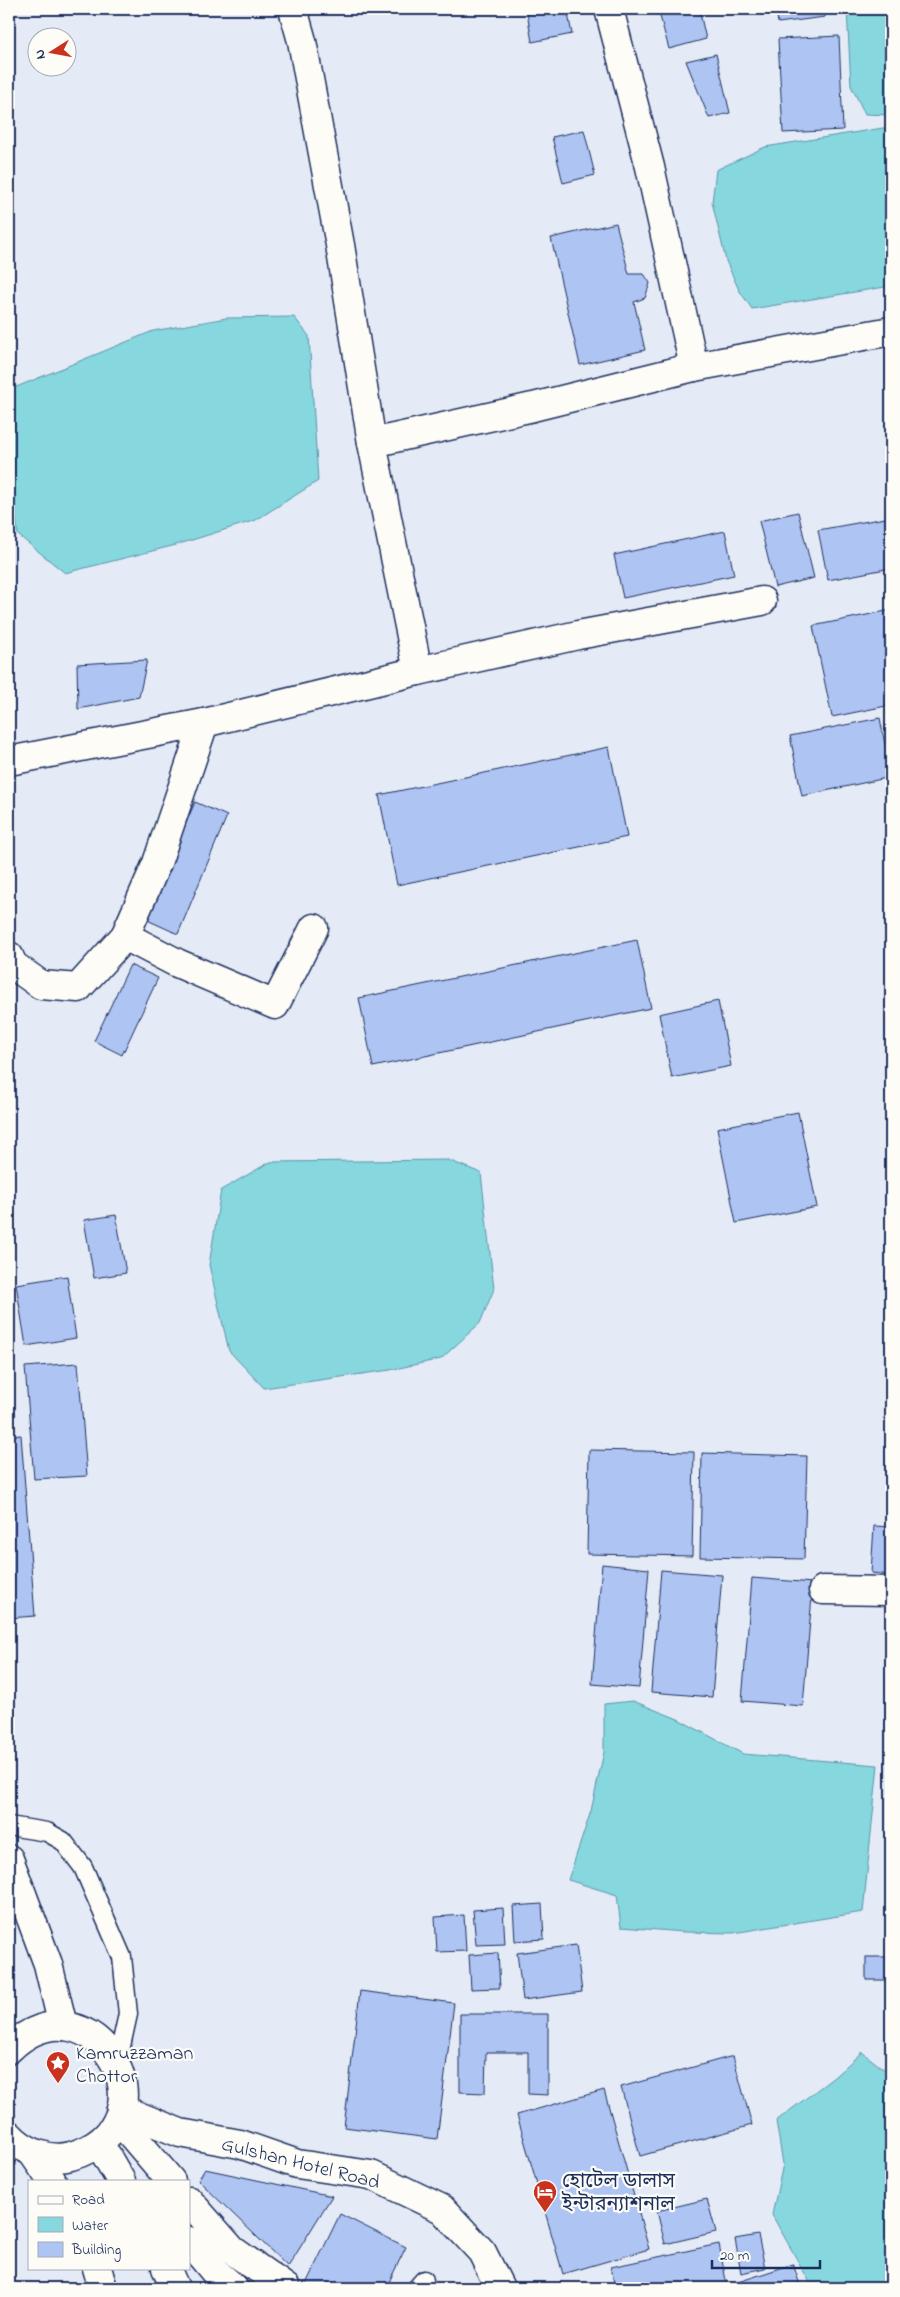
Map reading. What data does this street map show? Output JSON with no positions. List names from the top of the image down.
{
  "streets": {
    "main road": ["Gulshan Hotel Road"]
  },
  "places": {
    "place": ["Kamruzzaman Chottor"],
    "hotel": ["হোটেল ডালাস ইন্টারন্যাশনাল"]
  },
  "legend": ["Road", "Water", "Building"],
  "scale_bar": "20 m",
  "north": "left"
}
